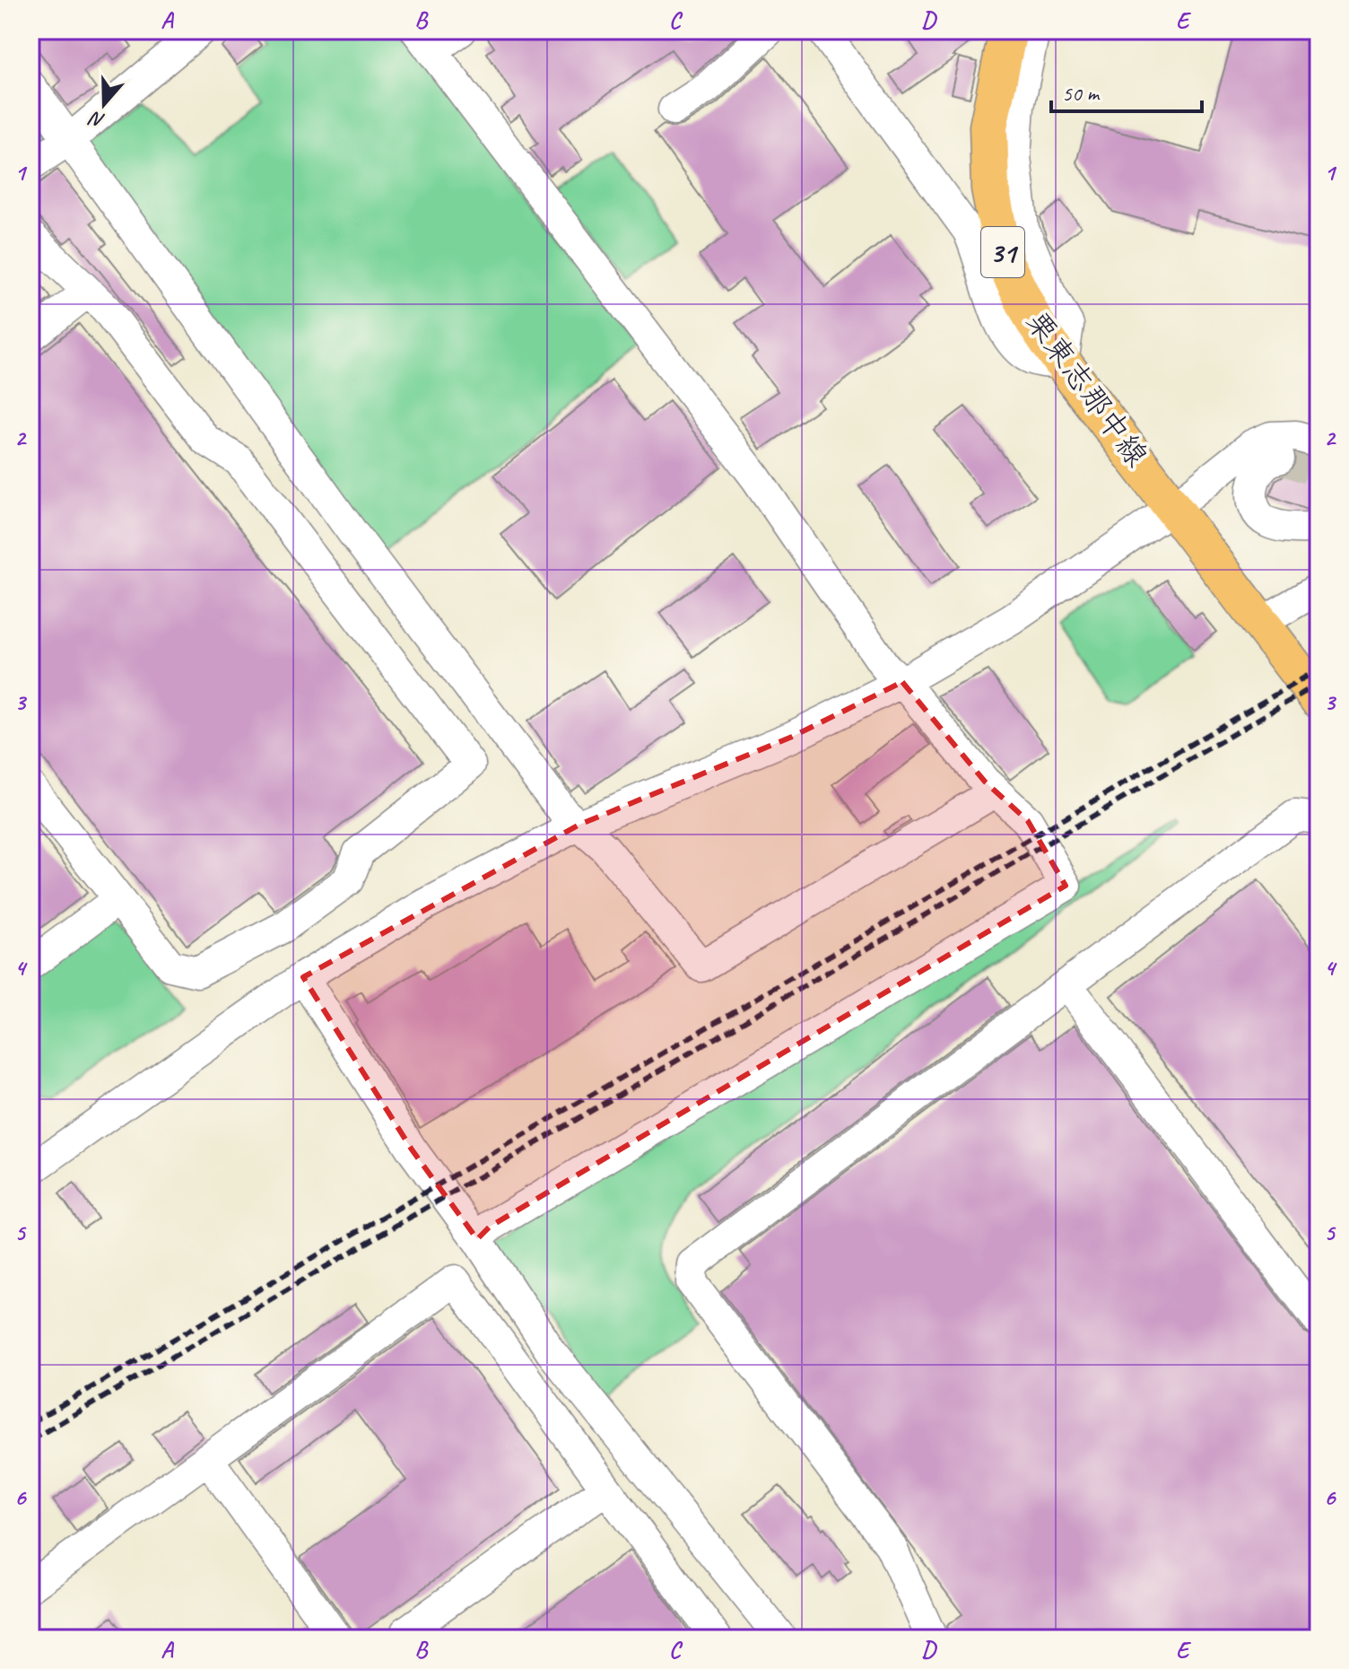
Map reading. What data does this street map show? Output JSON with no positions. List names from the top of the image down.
{
  "streets": {
    "main road": ["31", "栗東志那中線"]
  },
  "scale_bar": "50 m",
  "north": "bottom",
  "grid": {
    "columns": [
      "A",
      "B",
      "C",
      "D",
      "E"
    ],
    "rows": [
      "1",
      "2",
      "3",
      "4",
      "5",
      "6"
    ]
  }
}
